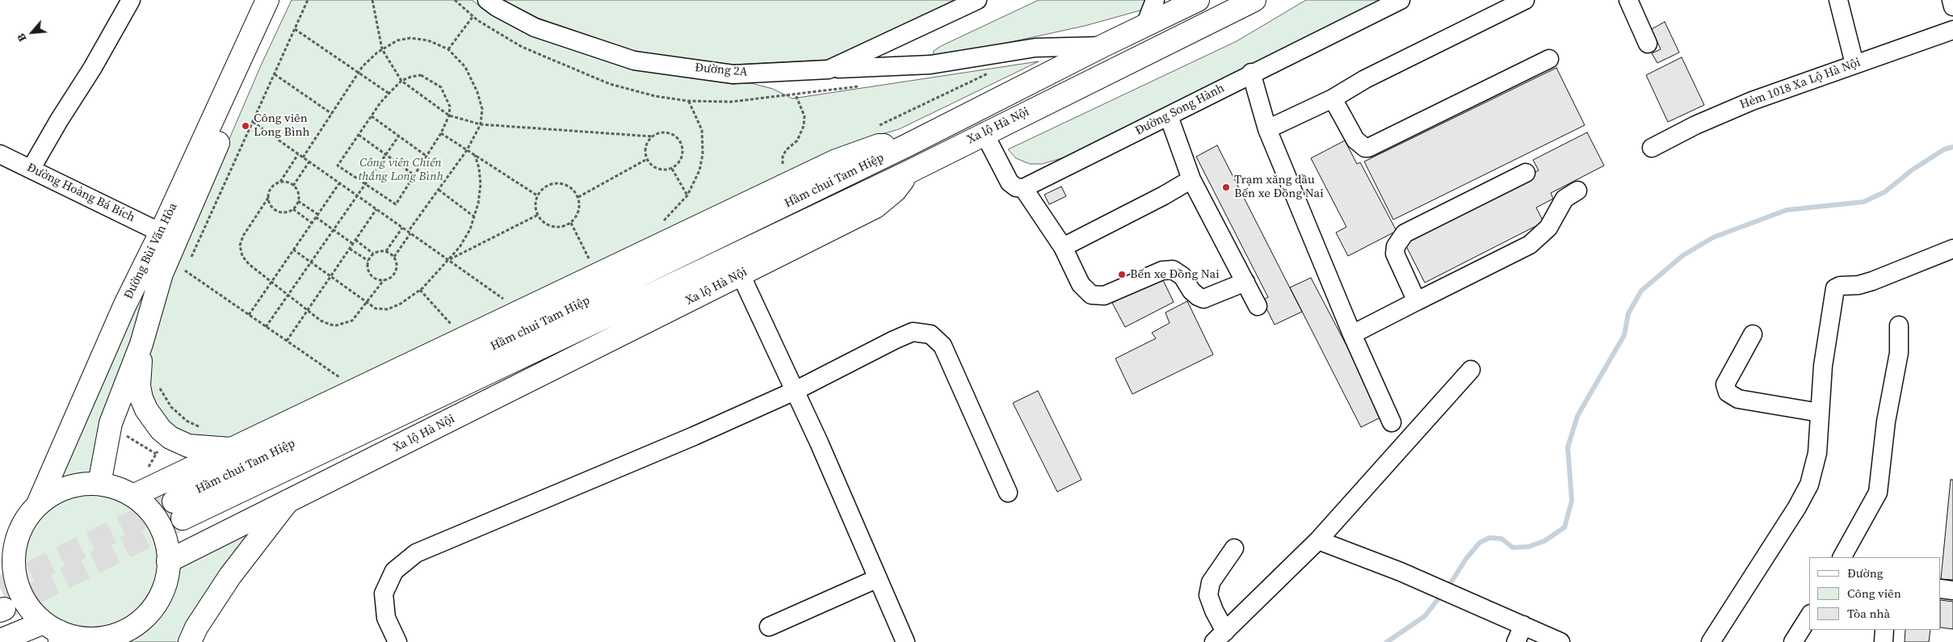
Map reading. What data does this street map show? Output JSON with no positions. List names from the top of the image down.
{
  "streets": {
    "main road": ["Xa lộ Hà Nội", "Hầm chui Tam Hiệp", "Đường Bùi Văn Hòa"],
    "street": [
      "Đường 2A",
      "Hẻm 1018 Xa Lộ Hà Nội",
      "Đường Song Hành",
      "Đường Hoàng Bá Bích"
    ]
  },
  "crossings": [
    ["Xa lộ Hà Nội", "Hầm chui Tam Hiệp"],
    ["Đường Hoàng Bá Bích", "Đường Bùi Văn Hòa"]
  ],
  "parks": ["Công viên Chiến thắng Long Bình"],
  "places": ["Công viên Long Bình", "Trạm xăng dầu Bến xe Đồng Nai", "Bến xe Đồng Nai"],
  "legend": ["Đường", "Công viên", "Tòa nhà"],
  "north": "bottom left"
}
